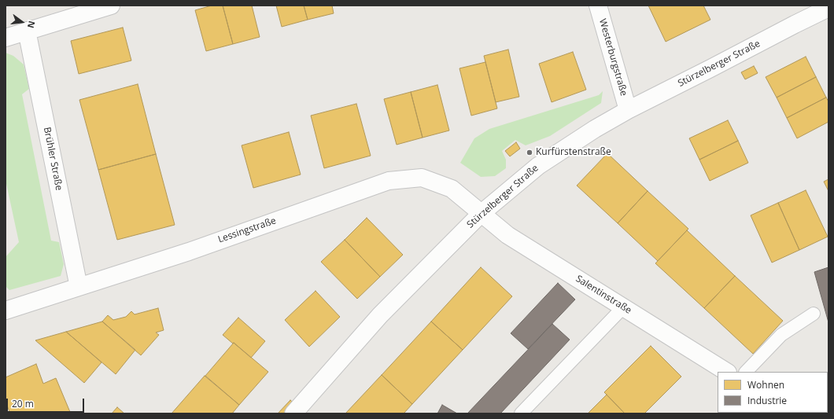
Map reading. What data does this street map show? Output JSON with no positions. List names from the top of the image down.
{
  "streets": {
    "street": [
      "Westerburgstraße",
      "Stürzelberger Straße",
      "Brühler Straße",
      "Lessingstraße",
      "Salentinstraße"
    ]
  },
  "crossings": [
    ["Westerburgstraße", "Stürzelberger Straße"],
    ["Stürzelberger Straße", "Lessingstraße"],
    ["Stürzelberger Straße", "Salentinstraße"],
    ["Brühler Straße", "Lessingstraße"],
    ["Lessingstraße", "Salentinstraße"]
  ],
  "places": ["Kurfürstenstraße"],
  "legend": ["Wohnen", "Industrie"],
  "scale_bar": "20 m",
  "north": "right"
}
